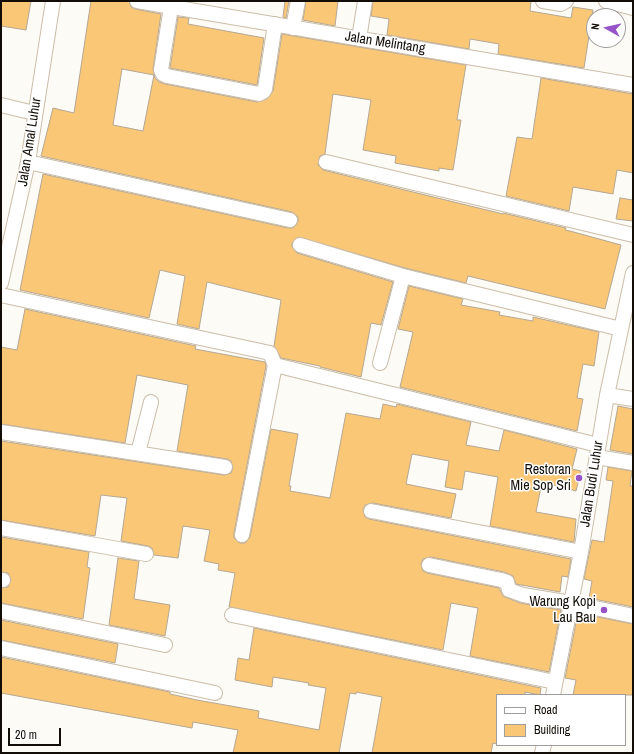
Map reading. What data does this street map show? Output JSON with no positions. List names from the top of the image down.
{
  "streets": {
    "street": ["Jalan Melintang", "Jalan Amal Luhur", "Jalan Budi Luhur"]
  },
  "places": ["Restoran Mie Sop Sri", "Warung Kopi Lau Bau"],
  "legend": ["Road", "Building"],
  "scale_bar": "20 m",
  "north": "left"
}
